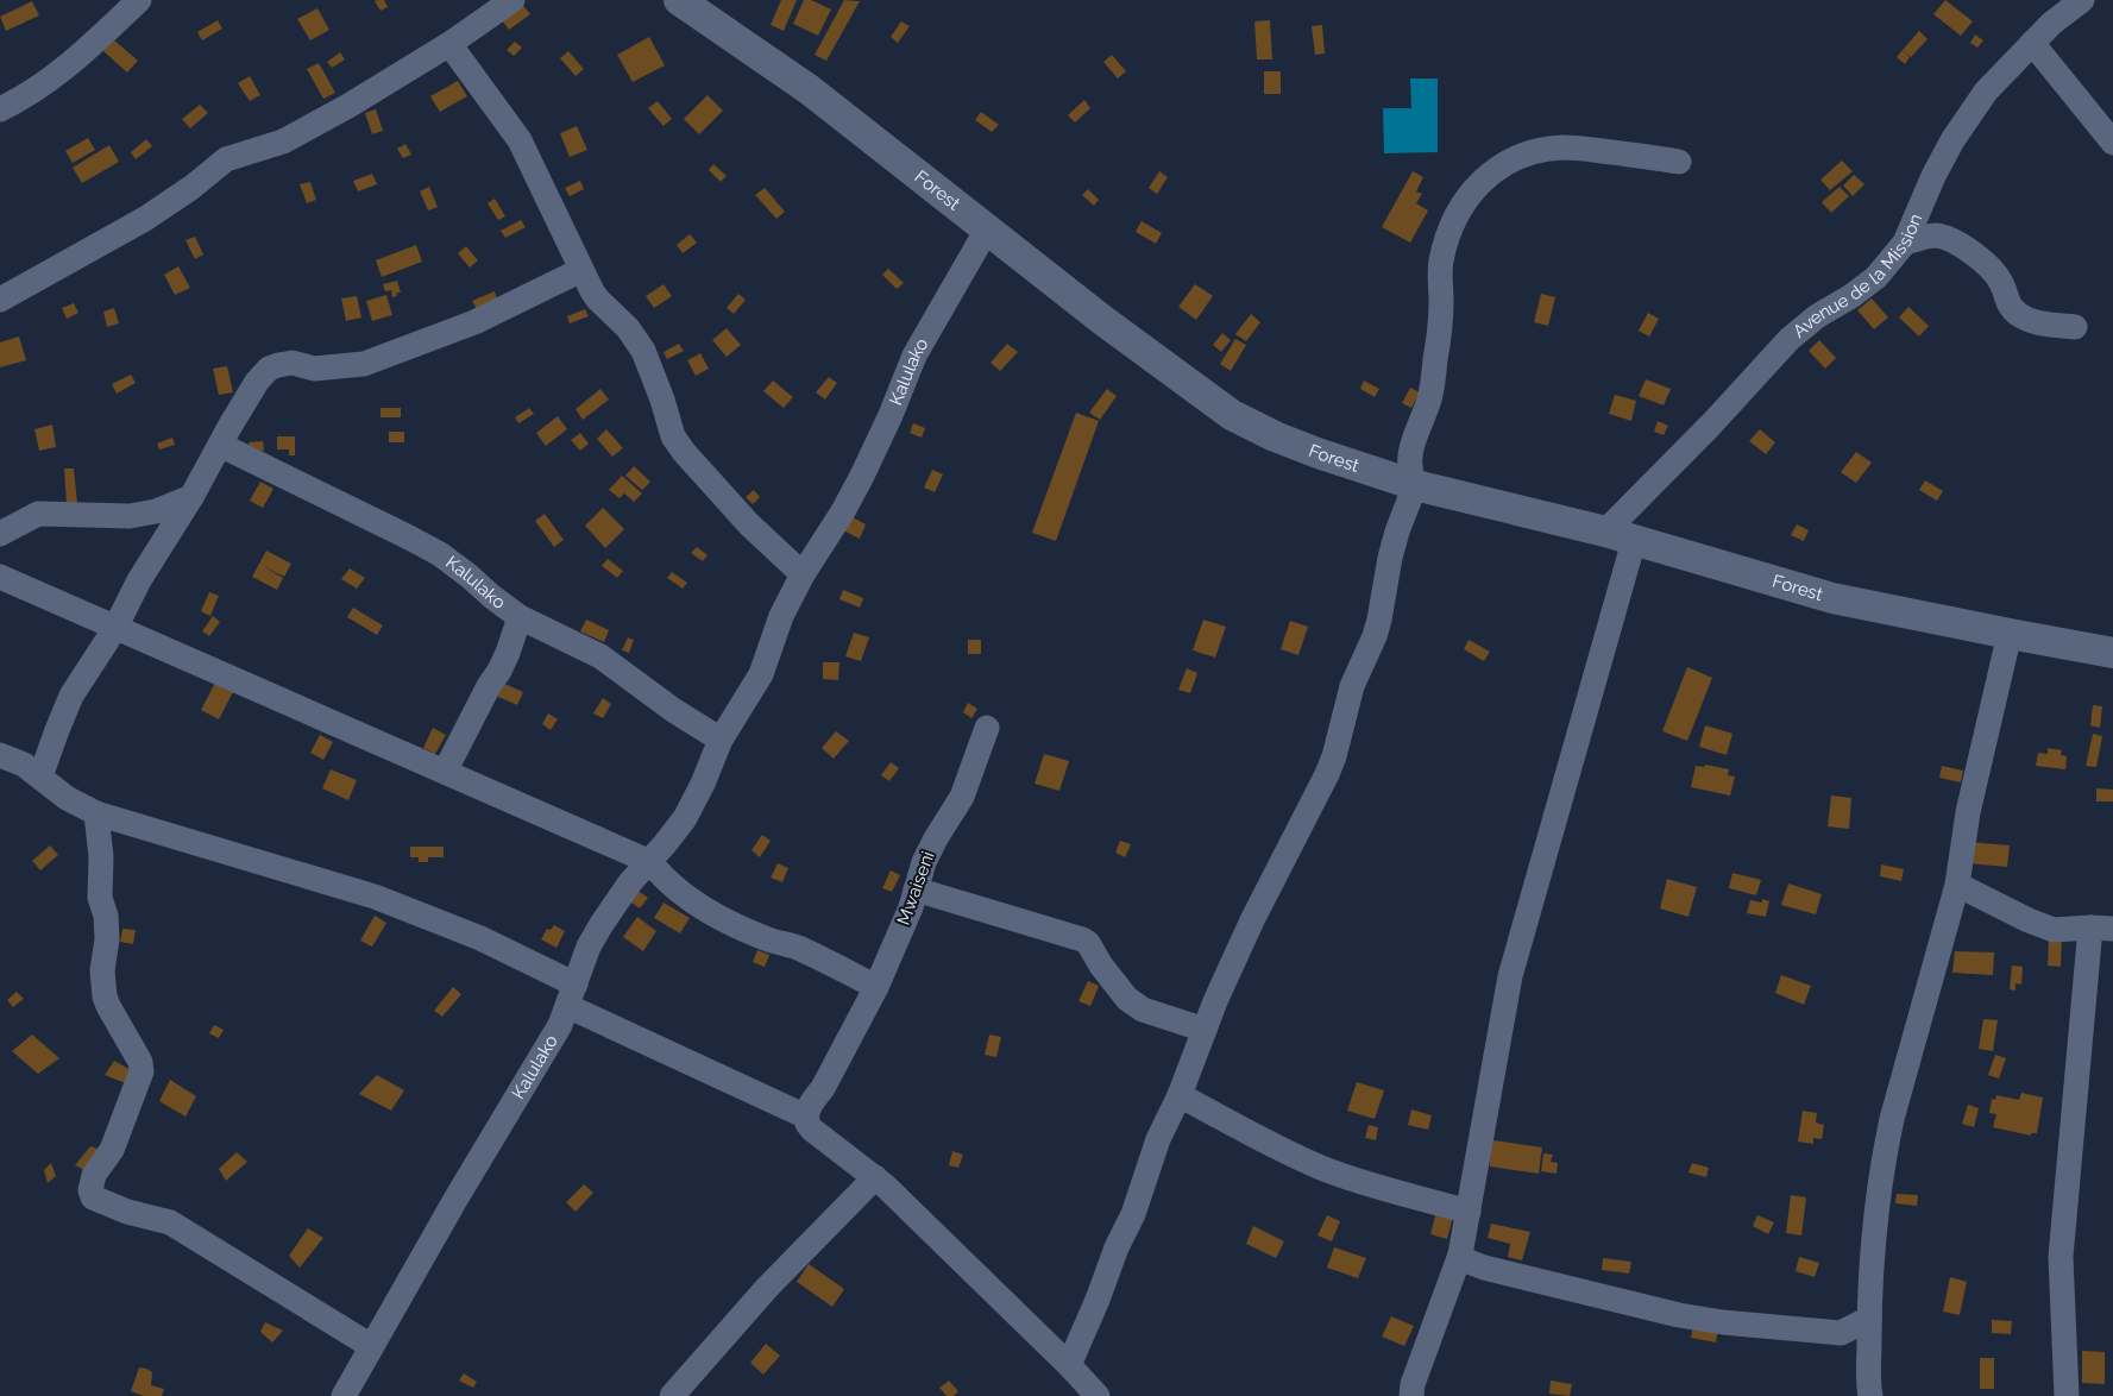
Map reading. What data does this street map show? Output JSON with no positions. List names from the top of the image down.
{
  "streets": {
    "street": [
      "Forest",
      "Avenue de la Mission",
      "Kalulako",
      "Mwaiseni"
    ]
  },
  "crossings": [
    ["Forest", "Avenue de la Mission"],
    ["Forest", "Kalulako"]
  ]
}
